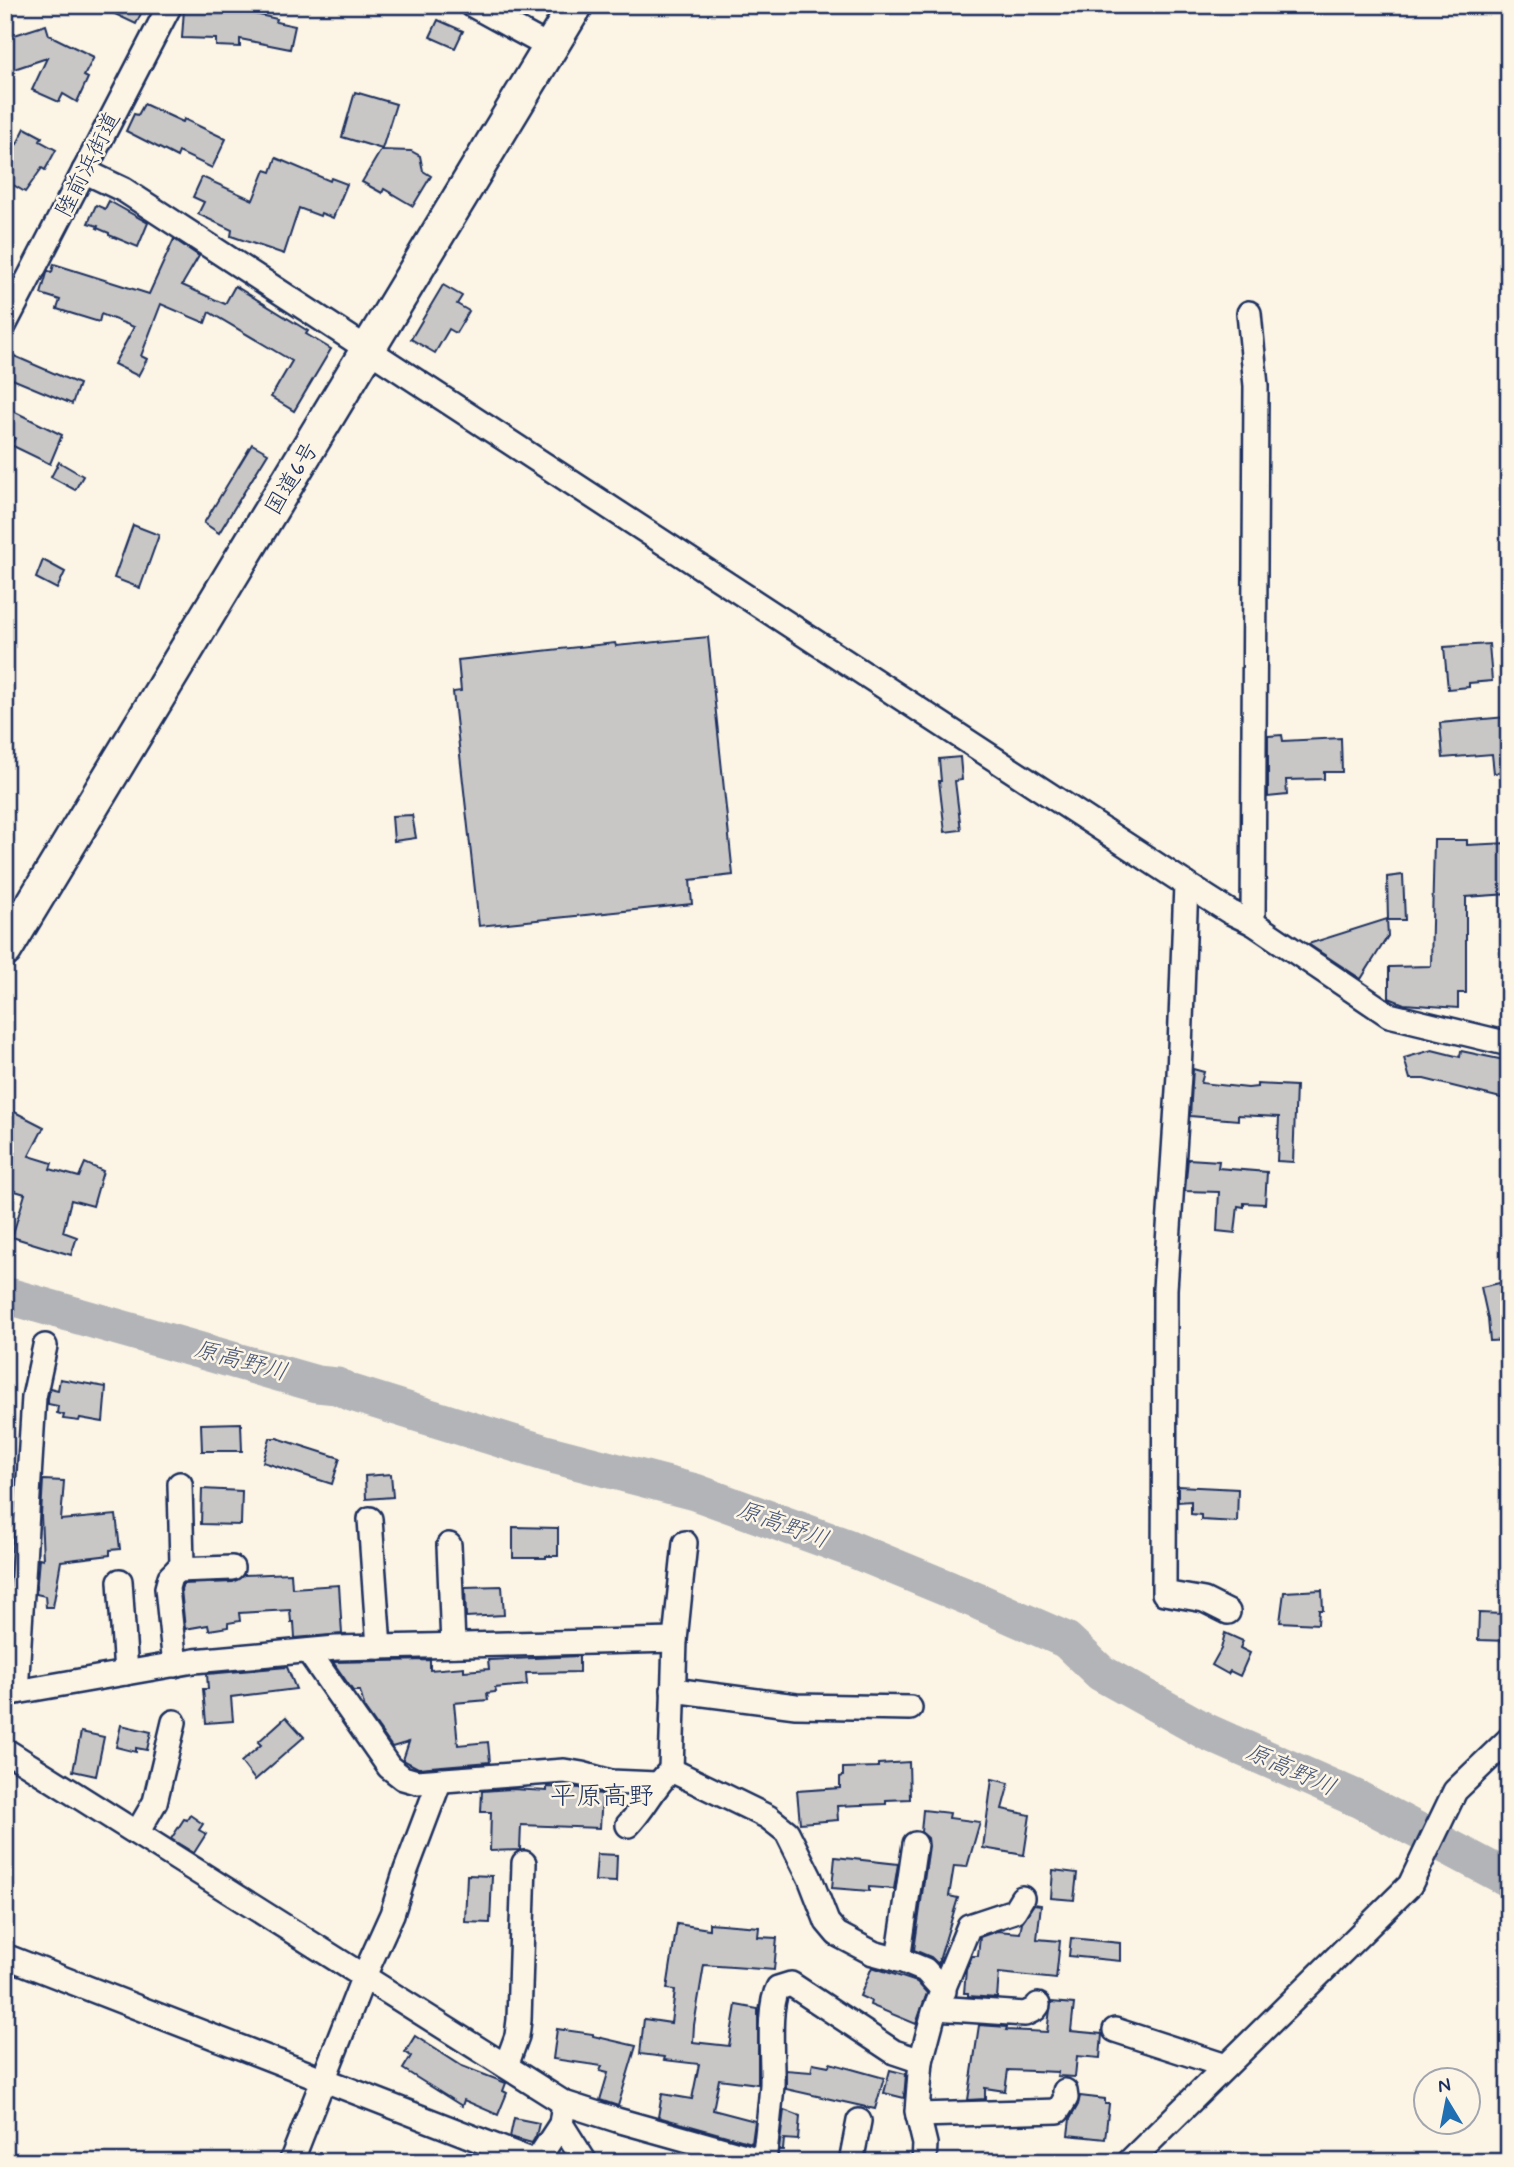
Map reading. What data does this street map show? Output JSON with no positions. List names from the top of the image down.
{
  "streets": {
    "highway": ["国道6号"],
    "street": ["陸前浜街道"]
  },
  "districts": ["平原高野"],
  "water": ["原高野川"],
  "north": "top"
}
